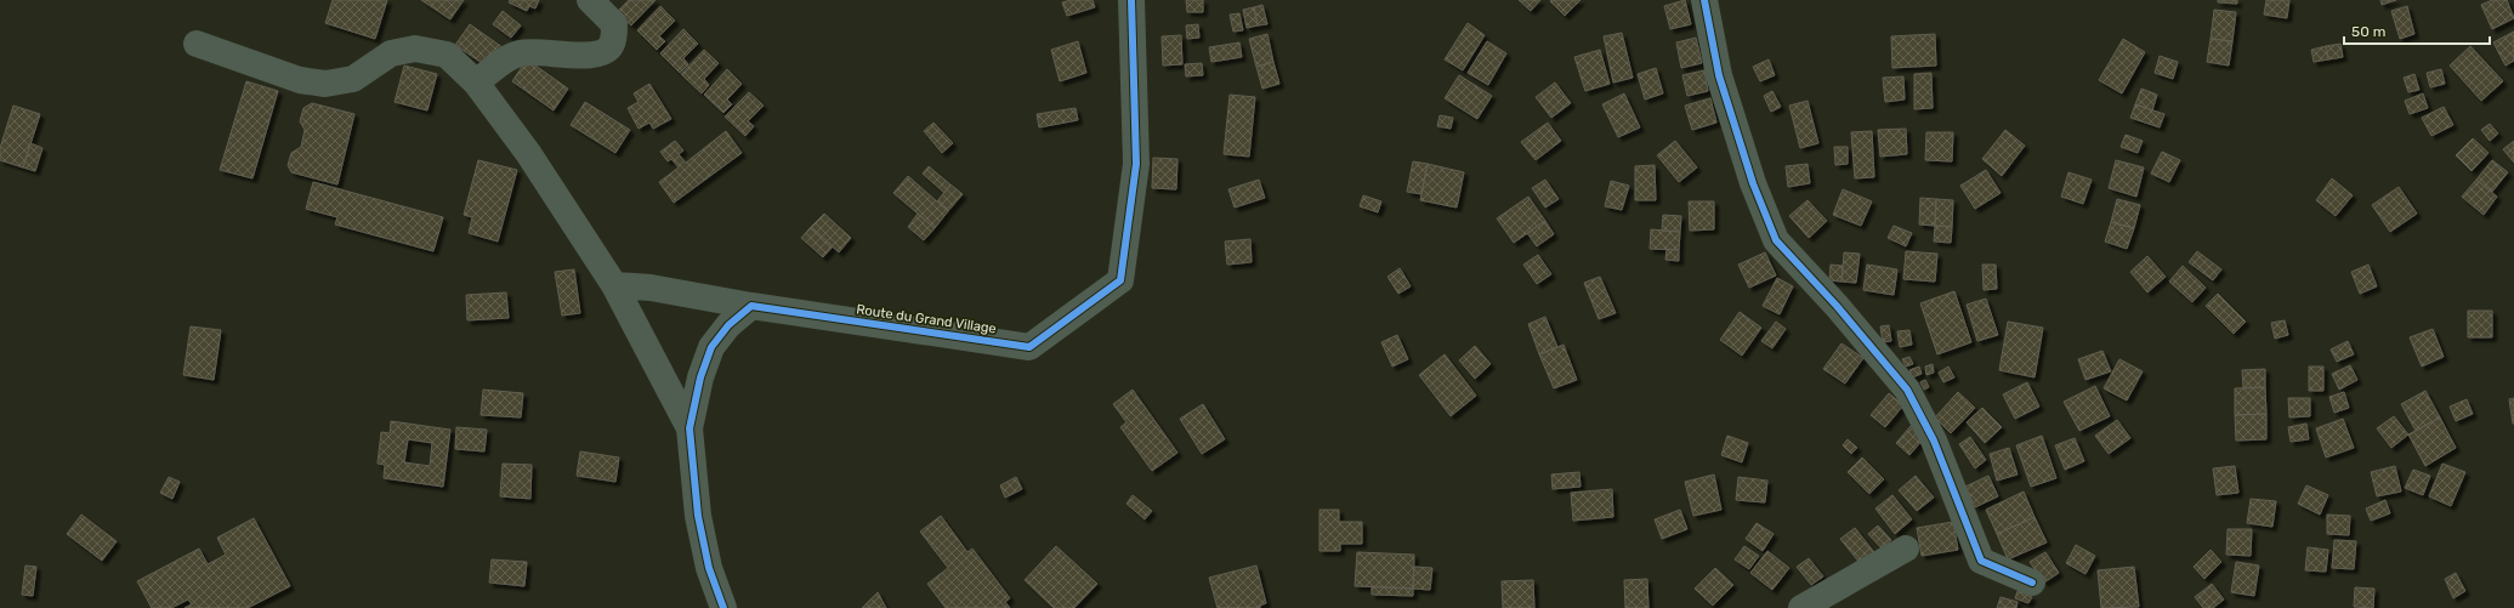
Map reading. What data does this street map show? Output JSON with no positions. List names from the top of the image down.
{
  "streets": {
    "street": ["Route du Grand Village"]
  },
  "scale_bar": "50 m"
}
